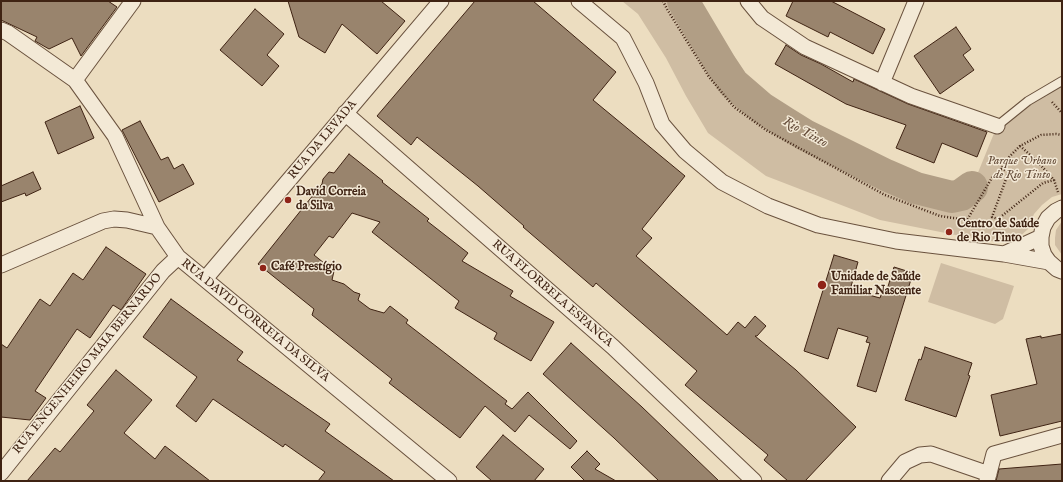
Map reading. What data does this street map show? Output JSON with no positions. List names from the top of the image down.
{
  "streets": {
    "street": [
      "RUA DA LEVADA",
      "RUA FLORBELA ESPANCA",
      "RUA DAVID CORREIA DA SILVA",
      "RUA ENGENHEIRO MAIA BERNARDO"
    ]
  },
  "crossings": [
    ["RUA DA LEVADA", "RUA FLORBELA ESPANCA"],
    ["RUA DA LEVADA", "RUA DAVID CORREIA DA SILVA"],
    ["RUA DAVID CORREIA DA SILVA", "RUA ENGENHEIRO MAIA BERNARDO"]
  ],
  "water": ["Rio Tinto"],
  "parks": ["Parque Urbano de Rio Tinto"],
  "places": [
    "David Correia da Silva",
    "Centro de Saúde de Rio Tinto",
    "Café Prestígio",
    "Unidade de Saúde Familiar Nascente"
  ]
}
